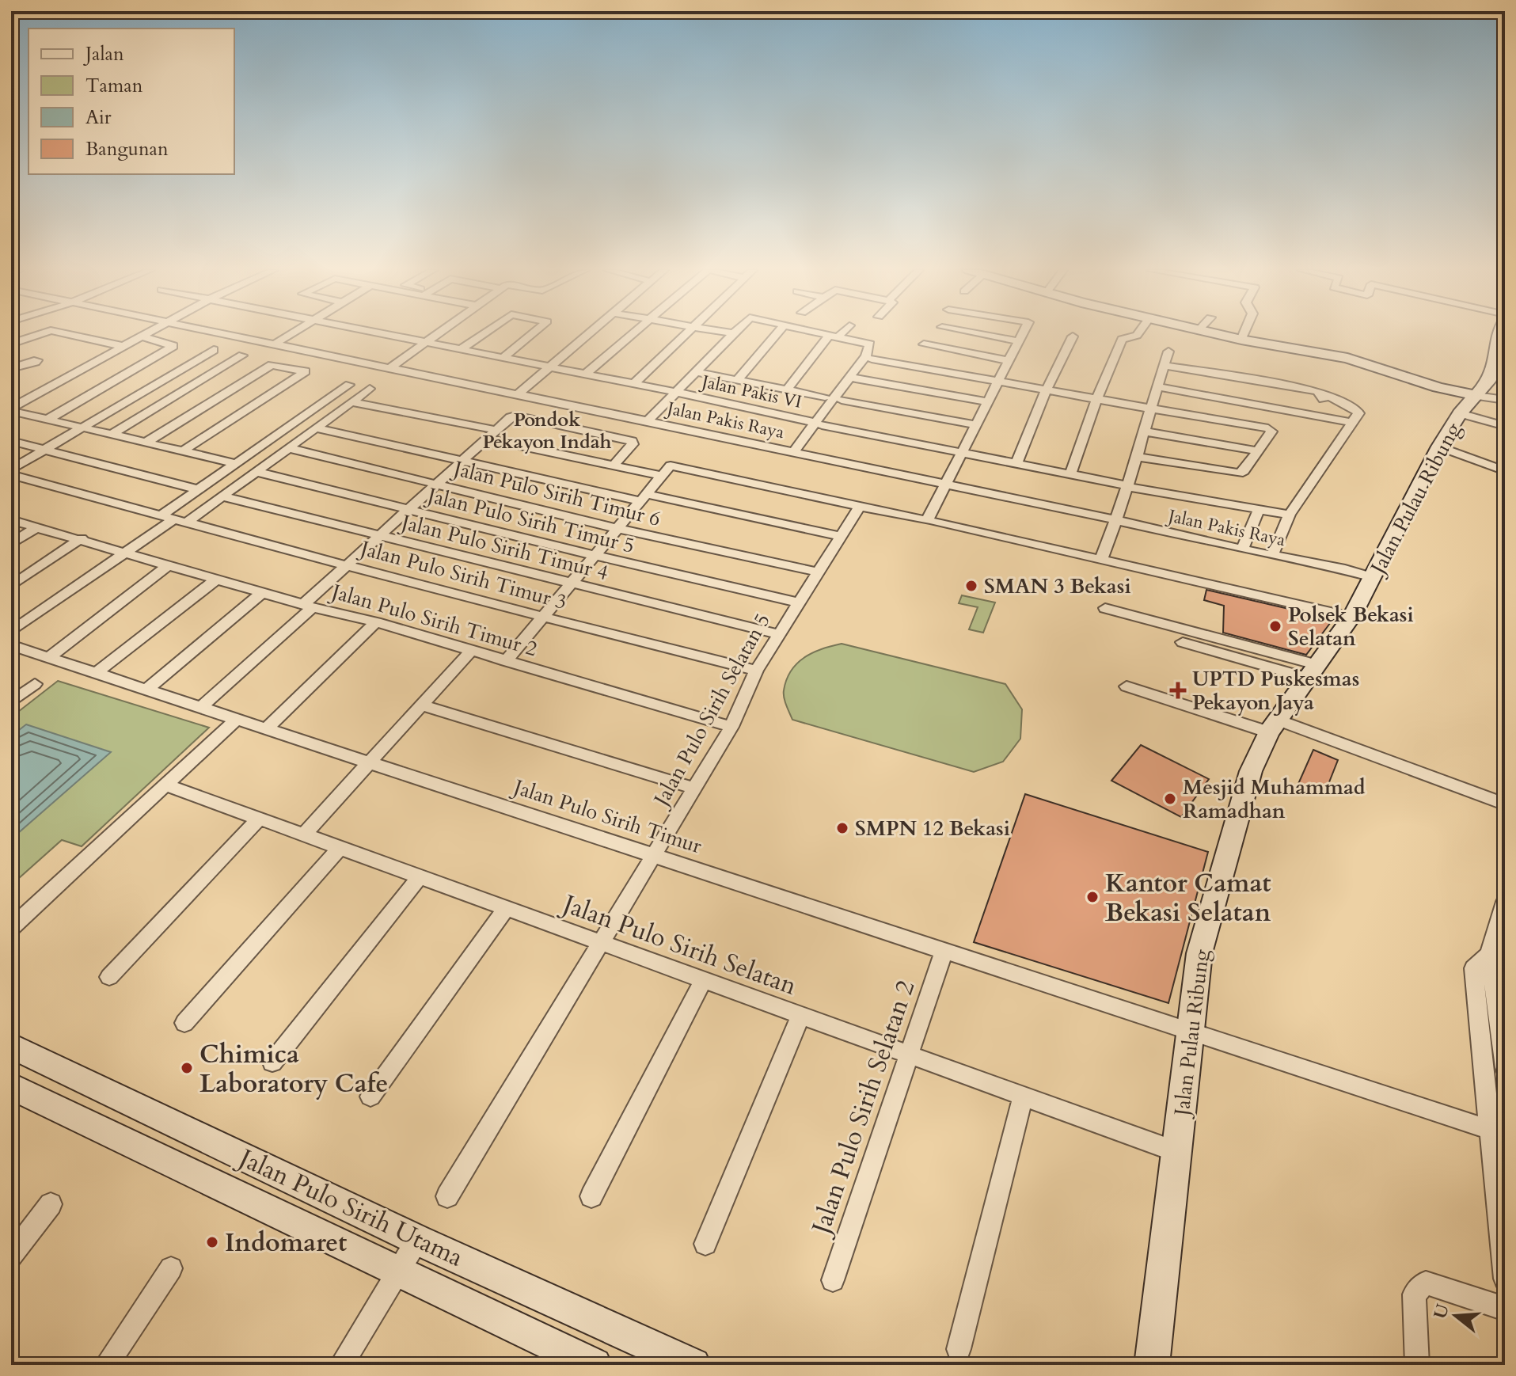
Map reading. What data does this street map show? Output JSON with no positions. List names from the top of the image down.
{
  "streets": {
    "main road": ["Jalan Pulau Ribung", "Jalan Pulo Sirih Utama"],
    "street": [
      "Jalan Pakis VI",
      "Jalan Pakis Raya",
      "Jalan Pulo Sirih Timur 6",
      "Jalan Pulo Sirih Timur 5",
      "Jalan Pulo Sirih Timur 4",
      "Jalan Pulo Sirih Timur 3",
      "Jalan Pulo Sirih Timur 2",
      "Jalan Pulo Sirih Selatan 5",
      "Jalan Pulo Sirih Timur",
      "Jalan Pulo Sirih Selatan",
      "Jalan Pulo Sirih Selatan 2"
    ]
  },
  "crossings": [
    ["Jalan Pakis Raya", "Jalan Pulau Ribung"],
    ["Jalan Pulo Sirih Timur 6", "Jalan Pulo Sirih Selatan 5"],
    ["Jalan Pulau Ribung", "Jalan Pulo Sirih Timur"],
    ["Jalan Pulau Ribung", "Jalan Pulo Sirih Selatan"],
    ["Jalan Pulo Sirih Timur 5", "Jalan Pulo Sirih Selatan 5"],
    ["Jalan Pulo Sirih Timur 4", "Jalan Pulo Sirih Selatan 5"],
    ["Jalan Pulo Sirih Timur 3", "Jalan Pulo Sirih Selatan 5"],
    ["Jalan Pulo Sirih Timur 2", "Jalan Pulo Sirih Selatan 5"],
    ["Jalan Pulo Sirih Selatan 5", "Jalan Pulo Sirih Timur"],
    ["Jalan Pulo Sirih Selatan 5", "Jalan Pulo Sirih Selatan"],
    ["Jalan Pulo Sirih Timur", "Jalan Pulo Sirih Selatan 2"],
    ["Jalan Pulo Sirih Selatan", "Jalan Pulo Sirih Selatan 2"]
  ],
  "districts": ["Pondok Pekayon Indah"],
  "places": {
    "other": [
      "SMAN 3 Bekasi",
      "Polsek Bekasi Selatan",
      "Mesjid Muhammad Ramadhan",
      "SMPN 12 Bekasi",
      "Kantor Camat Bekasi Selatan",
      "Chimica Laboratory Cafe",
      "Indomaret"
    ],
    "health": ["UPTD Puskesmas Pekayon Jaya"]
  },
  "legend": [
    "Jalan",
    "Taman",
    "Air",
    "Bangunan"
  ],
  "north": "left"
}
